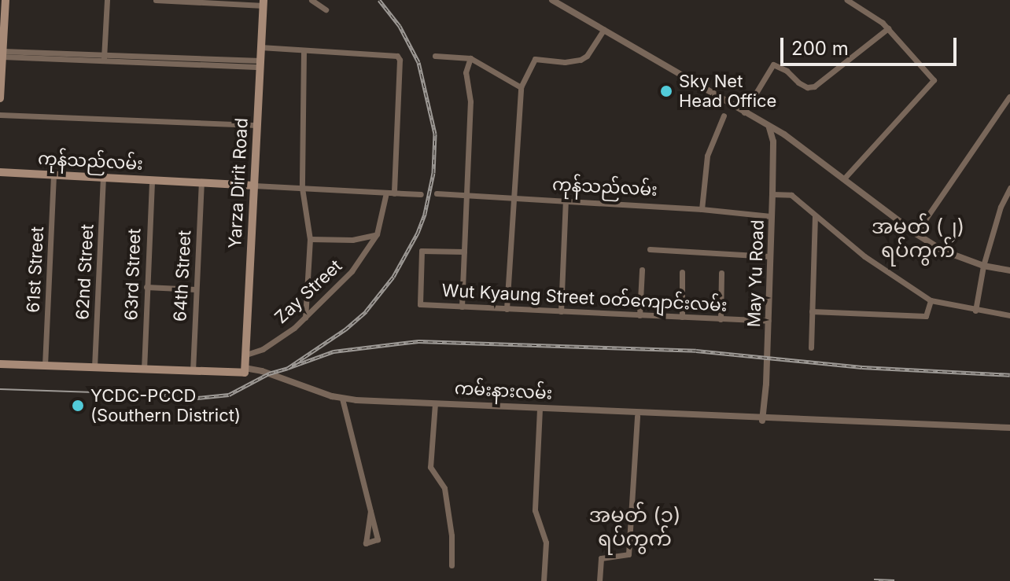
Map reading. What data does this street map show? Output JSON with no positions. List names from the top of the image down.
{
  "streets": {
    "main road": ["ကုန်သည်လမ်း", "Yarza Dirit Road", "ကမ်းနားလမ်း"],
    "street": [
      "61st Street",
      "62nd Street",
      "May Yu Road",
      "63rd Street",
      "64th Street",
      "Zay Street",
      "Wut Kyaung Street ဝတ်ကျောင်းလမ်း"
    ]
  },
  "crossings": [
    ["ကုန်သည်လမ်း", "Yarza Dirit Road"],
    ["ကုန်သည်လမ်း", "61st Street"],
    ["ကုန်သည်လမ်း", "62nd Street"],
    ["ကုန်သည်လမ်း", "May Yu Road"],
    ["ကုန်သည်လမ်း", "63rd Street"],
    ["ကုန်သည်လမ်း", "64th Street"],
    ["Yarza Dirit Road", "Zay Street"],
    ["Yarza Dirit Road", "ကမ်းနားလမ်း"],
    ["61st Street", "ကမ်းနားလမ်း"],
    ["62nd Street", "ကမ်းနားလမ်း"],
    ["May Yu Road", "Wut Kyaung Street ဝတ်ကျောင်းလမ်း"],
    ["May Yu Road", "ကမ်းနားလမ်း"],
    ["63rd Street", "ကမ်းနားလမ်း"],
    ["64th Street", "ကမ်းနားလမ်း"]
  ],
  "districts": ["အမှတ် (၂) ရပ်ကွက်", "အမှတ် (၁) ရပ်ကွက်"],
  "places": ["Sky Net Head Office", "YCDC-PCCD (Southern District)"],
  "scale_bar": "200 m"
}
